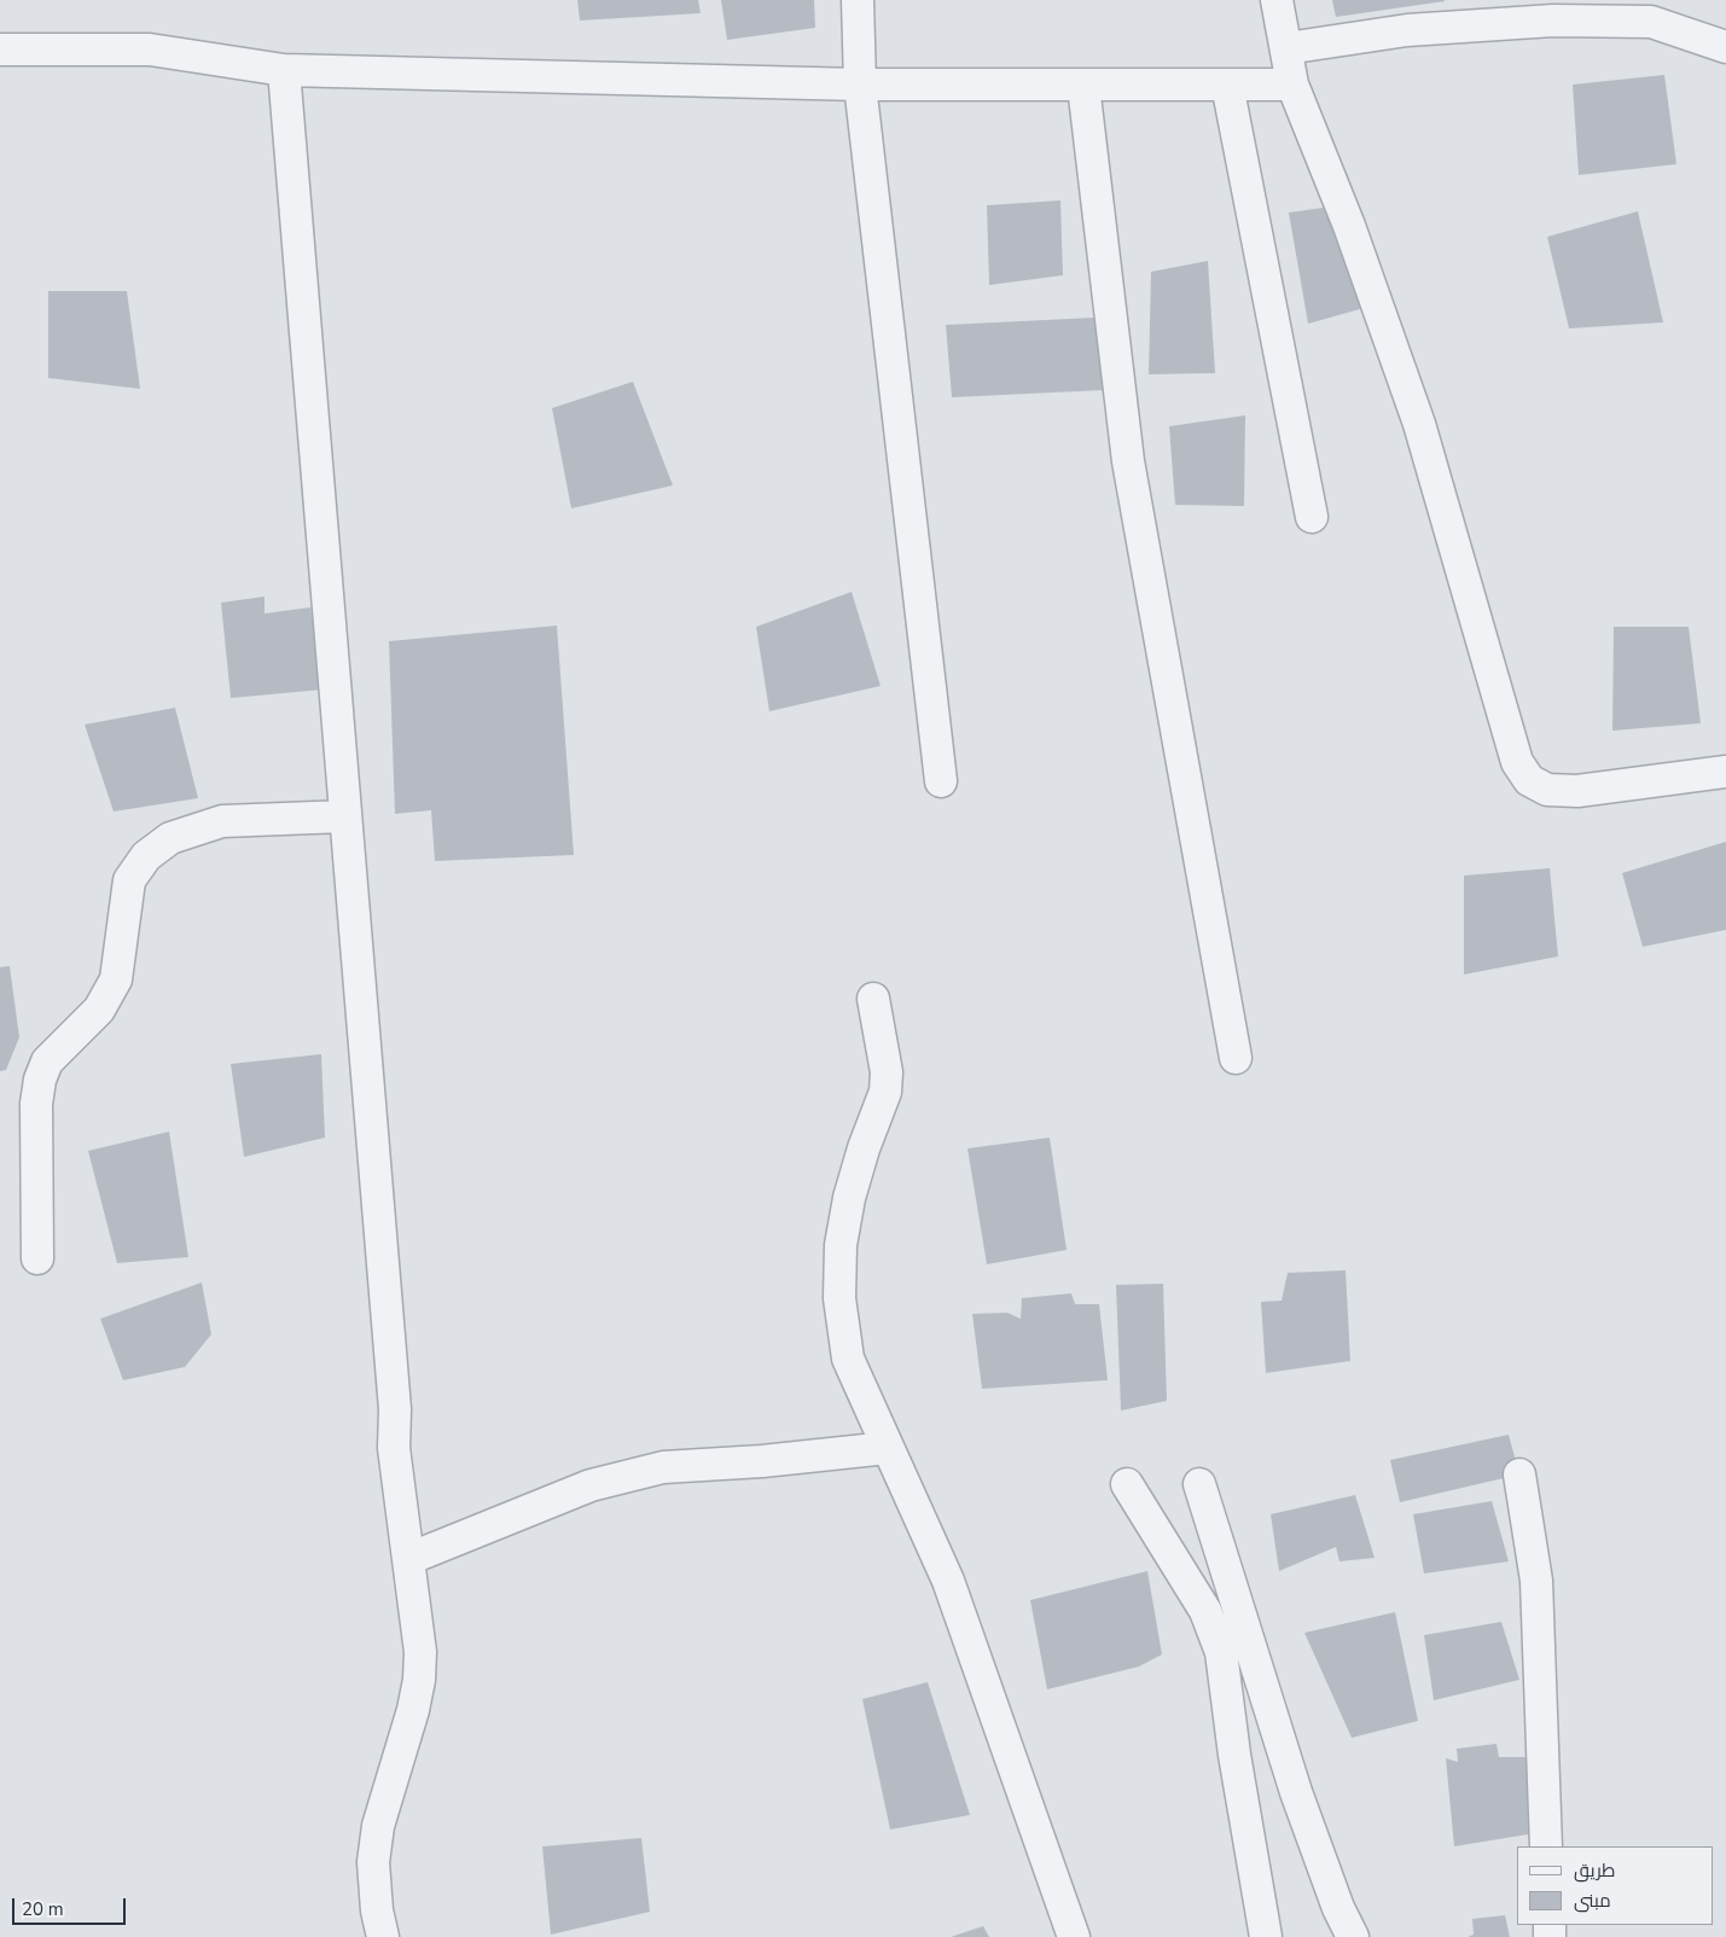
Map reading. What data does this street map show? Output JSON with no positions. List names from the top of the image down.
{
  "legend": ["طريق", "مبنى"],
  "scale_bar": "20 m"
}
